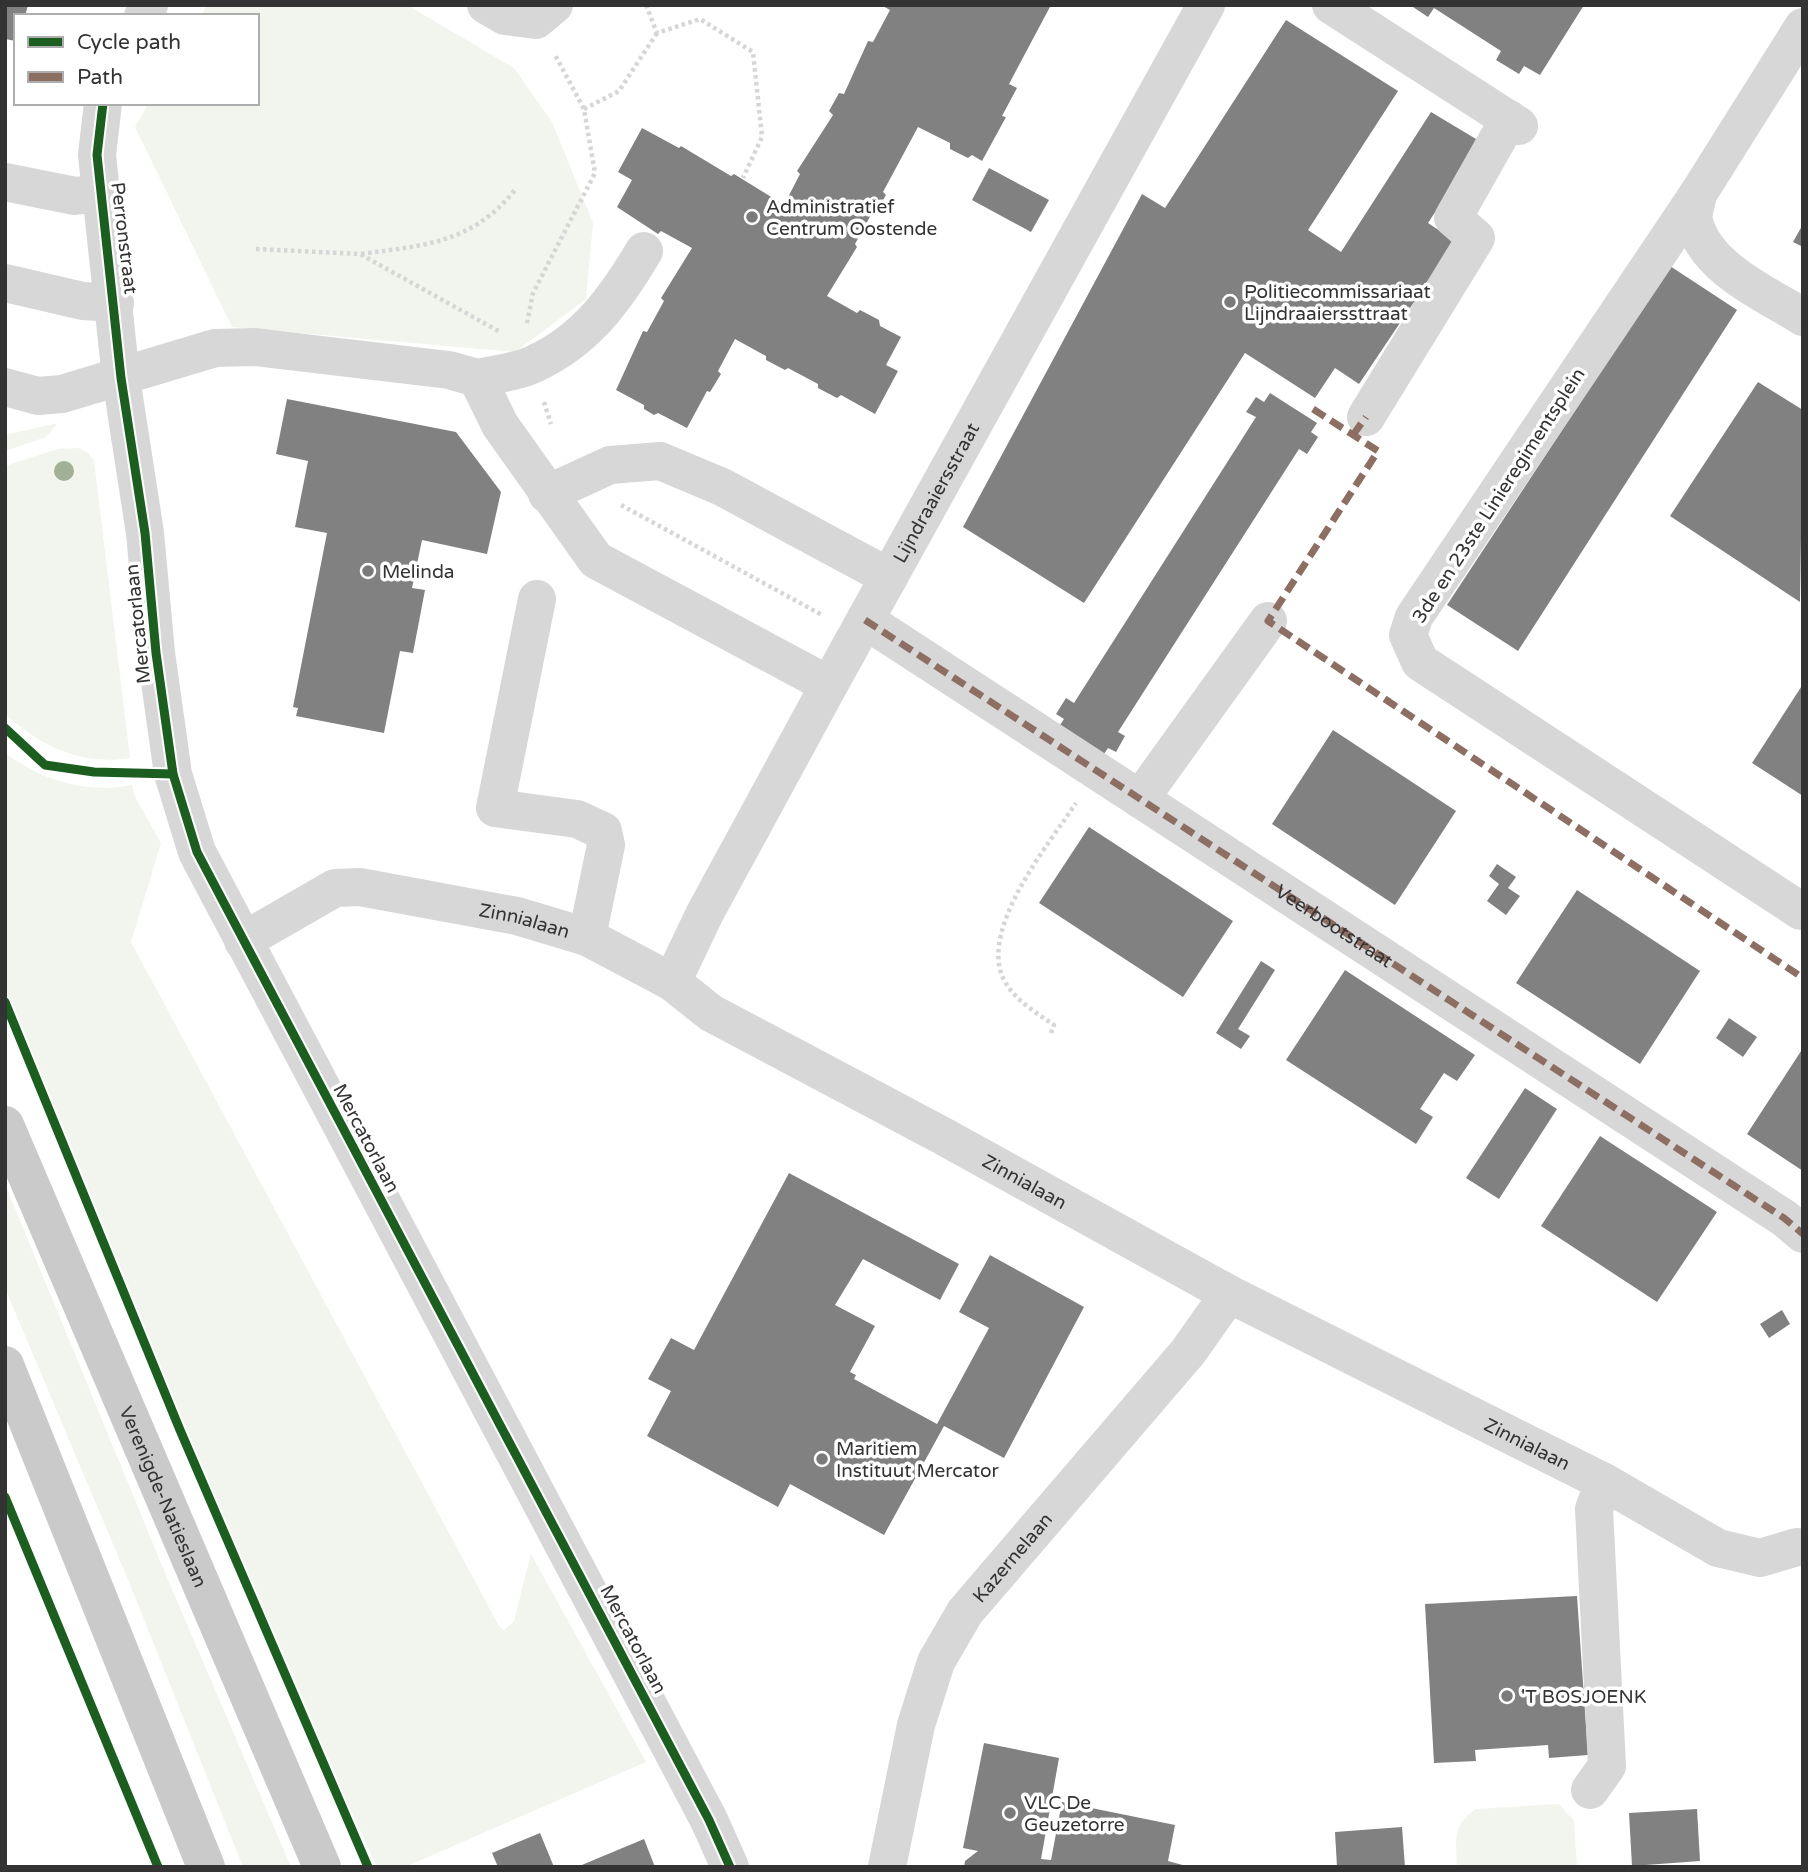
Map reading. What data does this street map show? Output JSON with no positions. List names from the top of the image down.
{
  "streets": {
    "main road": ["Verenigde-Natieslaan"],
    "street": [
      "Perronstraat",
      "Lijndraaiersstraat",
      "3de en 23ste Linieregimentsplein",
      "Mercatorlaan",
      "Zinnialaan",
      "Veerbootstraat",
      "Kazernelaan"
    ]
  },
  "crossings": [
    ["Perronstraat", "Mercatorlaan"],
    ["Lijndraaiersstraat", "Zinnialaan"],
    ["Lijndraaiersstraat", "Veerbootstraat"],
    ["Mercatorlaan", "Zinnialaan"],
    ["Zinnialaan", "Kazernelaan"]
  ],
  "places": [
    "Administratief Centrum Oostende",
    "Politiecommissariaat Lijndraaierssttraat",
    "Melinda",
    "Maritiem Instituut Mercator",
    "'T BOSJOENK",
    "VLC De Geuzetorre"
  ],
  "legend": ["Cycle path", "Path"]
}
